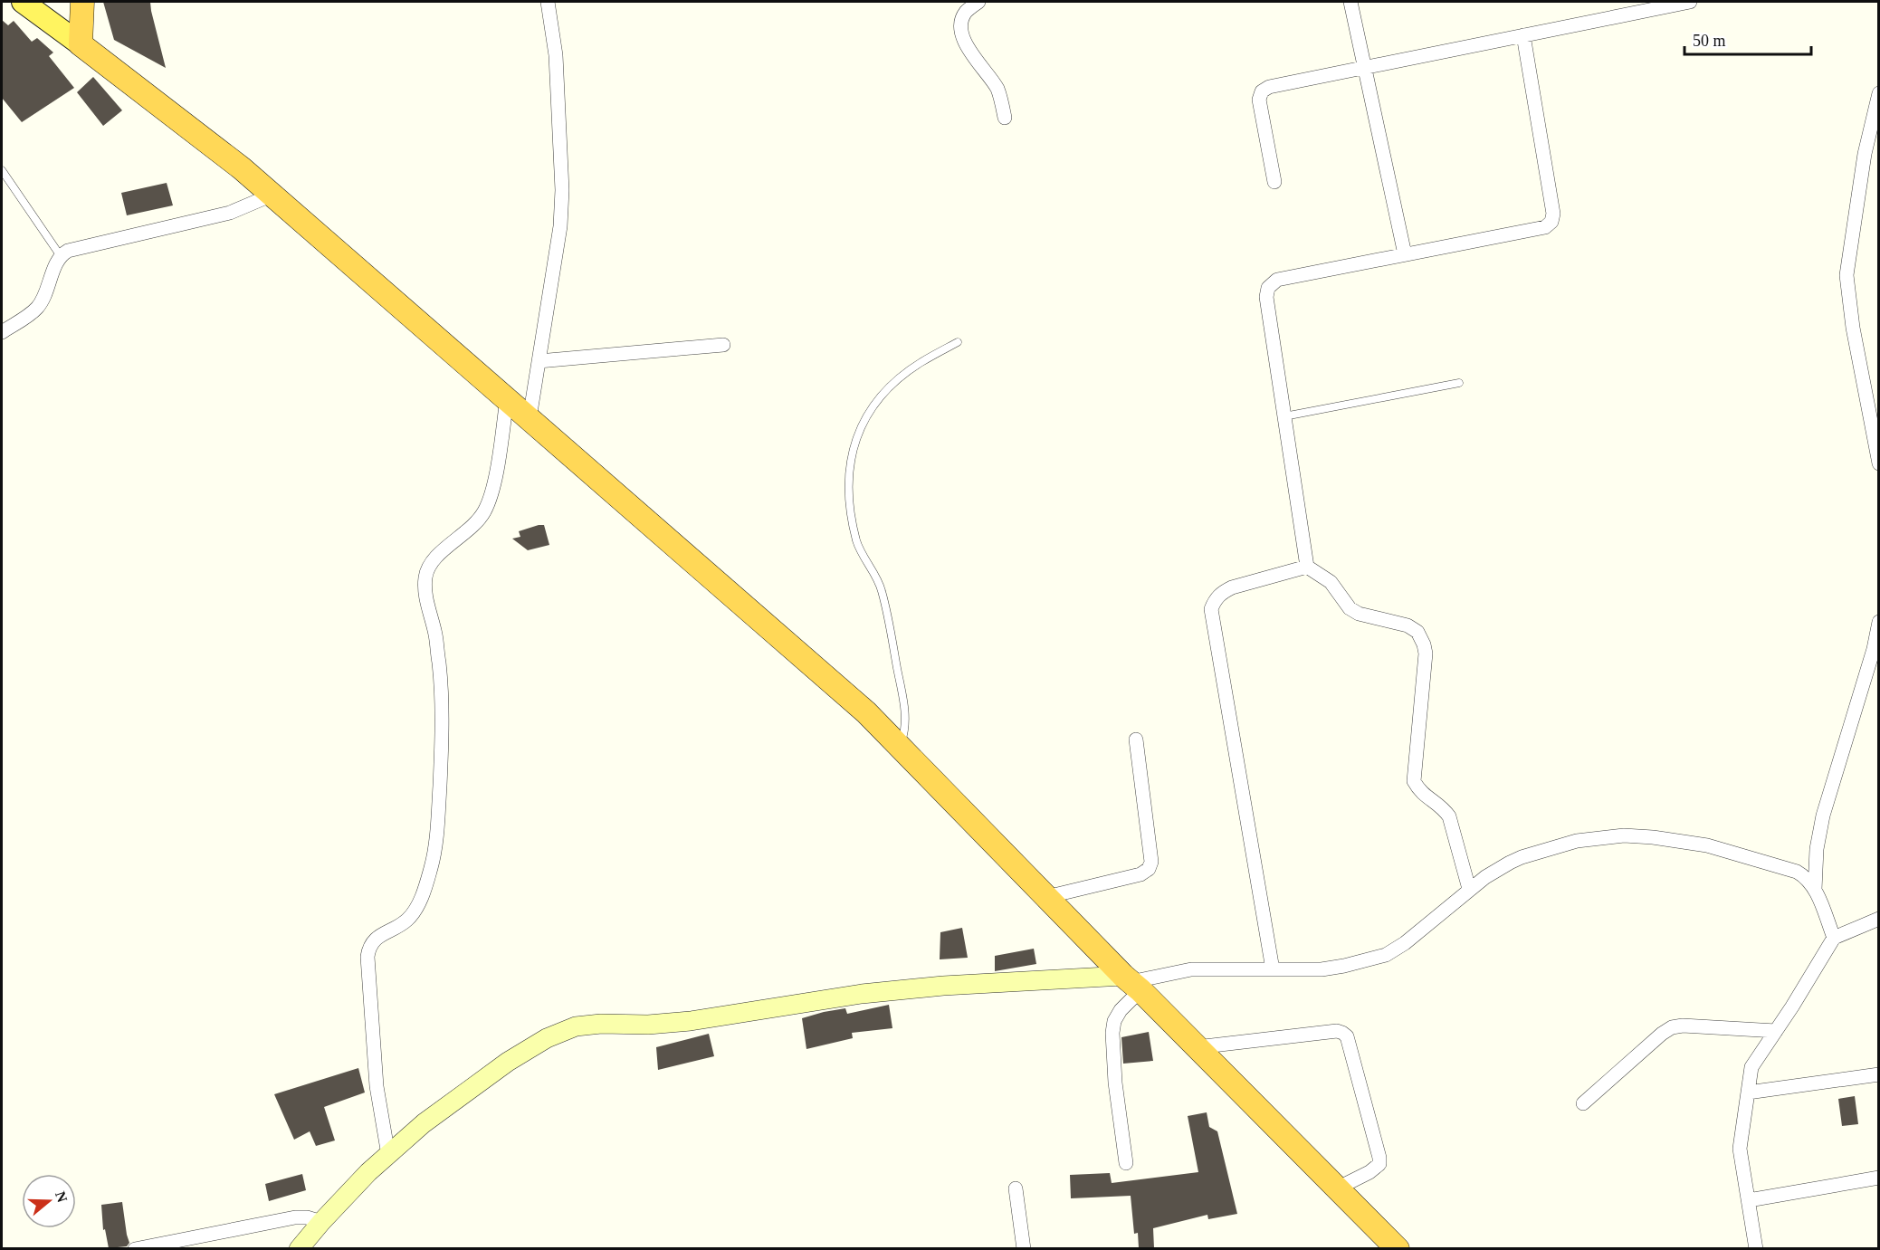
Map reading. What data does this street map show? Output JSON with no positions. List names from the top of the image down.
{
  "scale_bar": "50 m",
  "north": "right"
}
